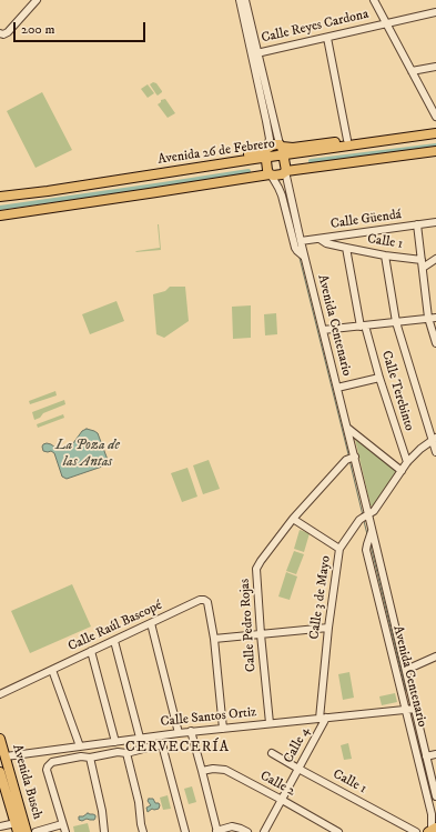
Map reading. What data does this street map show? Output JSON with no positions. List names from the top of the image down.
{
  "streets": {
    "main road": ["Avenida 26 de Febrero", "Avenida Busch"],
    "street": [
      "Calle Reyes Cardona",
      "Calle Güendá",
      "Calle 1",
      "Avenida Centenario",
      "Calle Terebinto",
      "Calle 3 de Mayo",
      "Calle Pedro Rojas",
      "Calle Raúl Bascopé",
      "Calle Santos Ortiz",
      "Calle 4",
      "Calle 2"
    ]
  },
  "crossings": [
    ["Calle Güendá", "Calle 1"],
    ["Calle Güendá", "Avenida Centenario"],
    ["Calle 1", "Calle Terebinto"],
    ["Calle 1", "Calle 4"],
    ["Avenida Centenario", "Calle 3 de Mayo"],
    ["Avenida Centenario", "Calle Pedro Rojas"],
    ["Avenida Centenario", "Calle Santos Ortiz"],
    ["Calle Terebinto", "Calle 3 de Mayo"],
    ["Calle 3 de Mayo", "Calle Santos Ortiz"],
    ["Calle 3 de Mayo", "Calle 4"],
    ["Calle Pedro Rojas", "Calle Santos Ortiz"],
    ["Calle Santos Ortiz", "Calle 4"],
    ["Calle Santos Ortiz", "Avenida Busch"],
    ["Calle 4", "Calle 2"]
  ],
  "districts": ["CERVECERÍA"],
  "water": ["La Poza de las Antas"],
  "scale_bar": "200 m"
}
